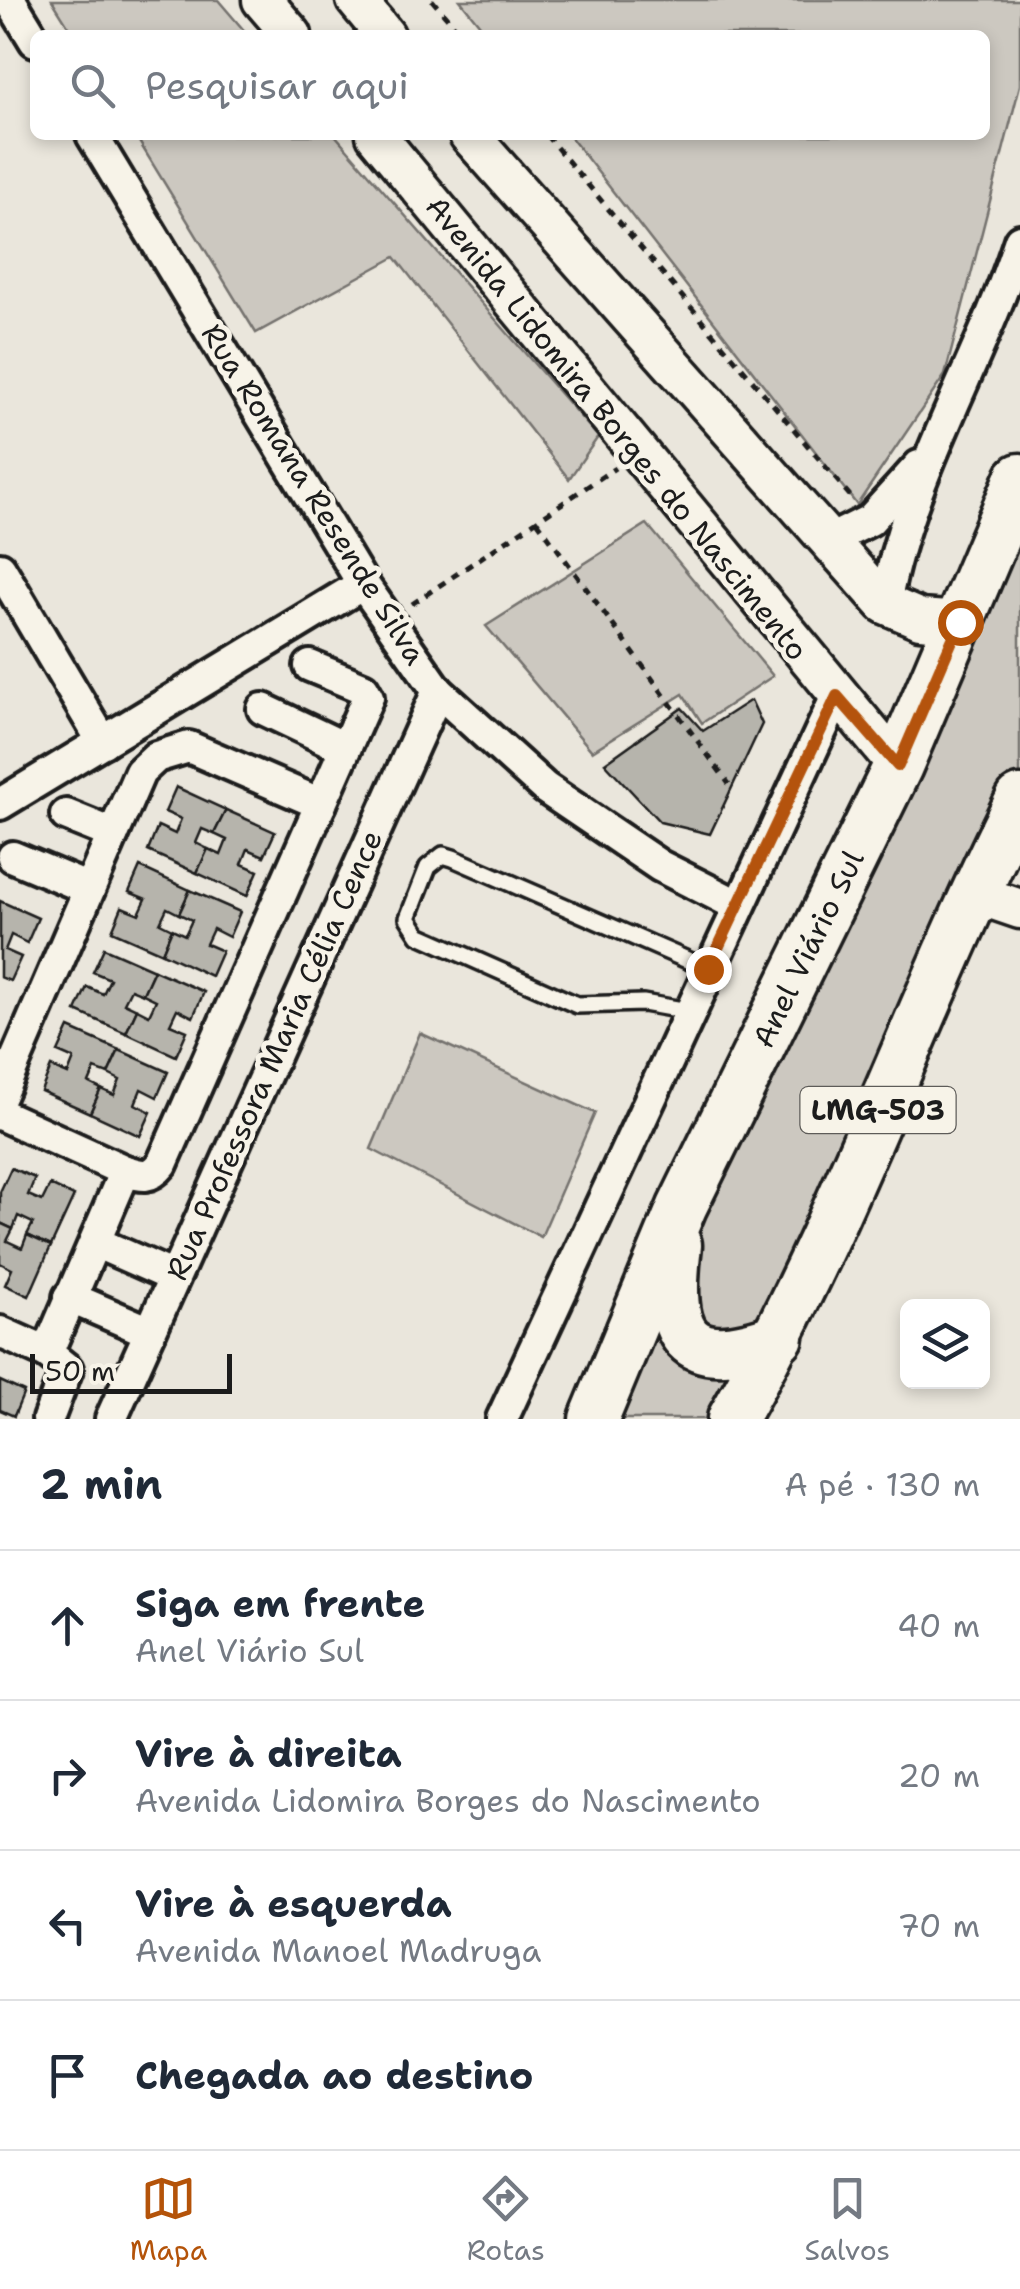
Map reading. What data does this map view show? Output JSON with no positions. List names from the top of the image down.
{
  "streets": {
    "main road": ["Anel Viário Sul", "LMG-503"],
    "street": ["Avenida Lidomira Borges do Nascimento", "Rua Romana Resende Silva", "Rua Professora Maria Célia Cence"]
  },
  "crossings": [
    ["Avenida Lidomira Borges do Nascimento", "Anel Viário Sul"],
    ["Rua Romana Resende Silva", "Rua Professora Maria Célia Cence"]
  ],
  "scale_bar": "50 m",
  "page": {
    "search": "Pesquisar aqui",
    "scale": "50 m",
    "heading": ["2 min", "A pé · 130 m"],
    "list": [
      ["Siga em frente", "Anel Viário Sul", "40 m"],
      ["Vire à direita", "Avenida Lidomira Borges do Nascimento", "20 m"],
      ["Vire à esquerda", "Avenida Manoel Madruga", "70 m"],
      "Chegada ao destino"
    ],
    "nav": ["Mapa", "Rotas", "Salvos"]
  }
}
